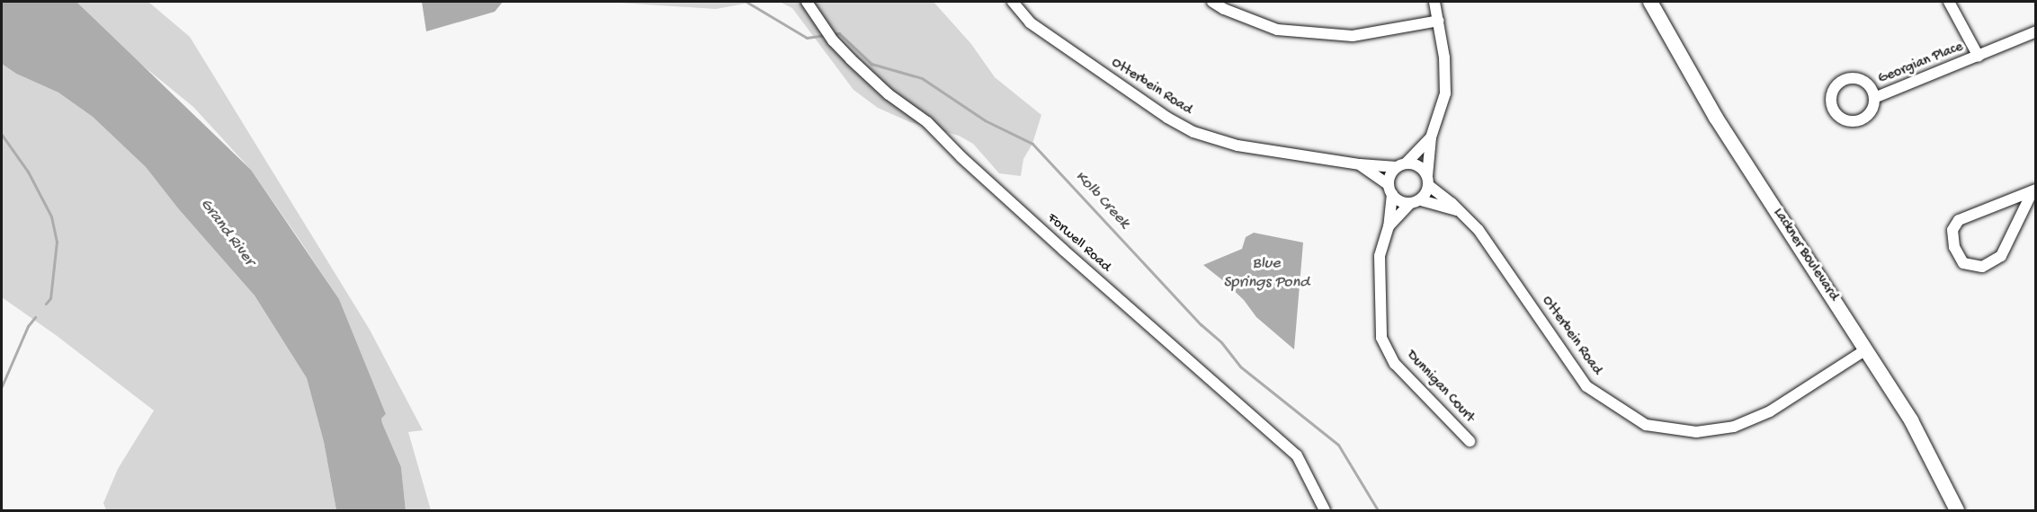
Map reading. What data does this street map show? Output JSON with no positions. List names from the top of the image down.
{
  "streets": {
    "main road": ["Lackner Boulevard"],
    "street": [
      "Georgian Place",
      "Otterbein Road",
      "Forwell Road",
      "Dunnigan Court"
    ]
  },
  "crossings": [
    ["Otterbein Road", "Lackner Boulevard"],
    ["Otterbein Road", "Dunnigan Court"]
  ],
  "water": ["Kolb Creek", "Grand River", "Blue Springs Pond"]
}
